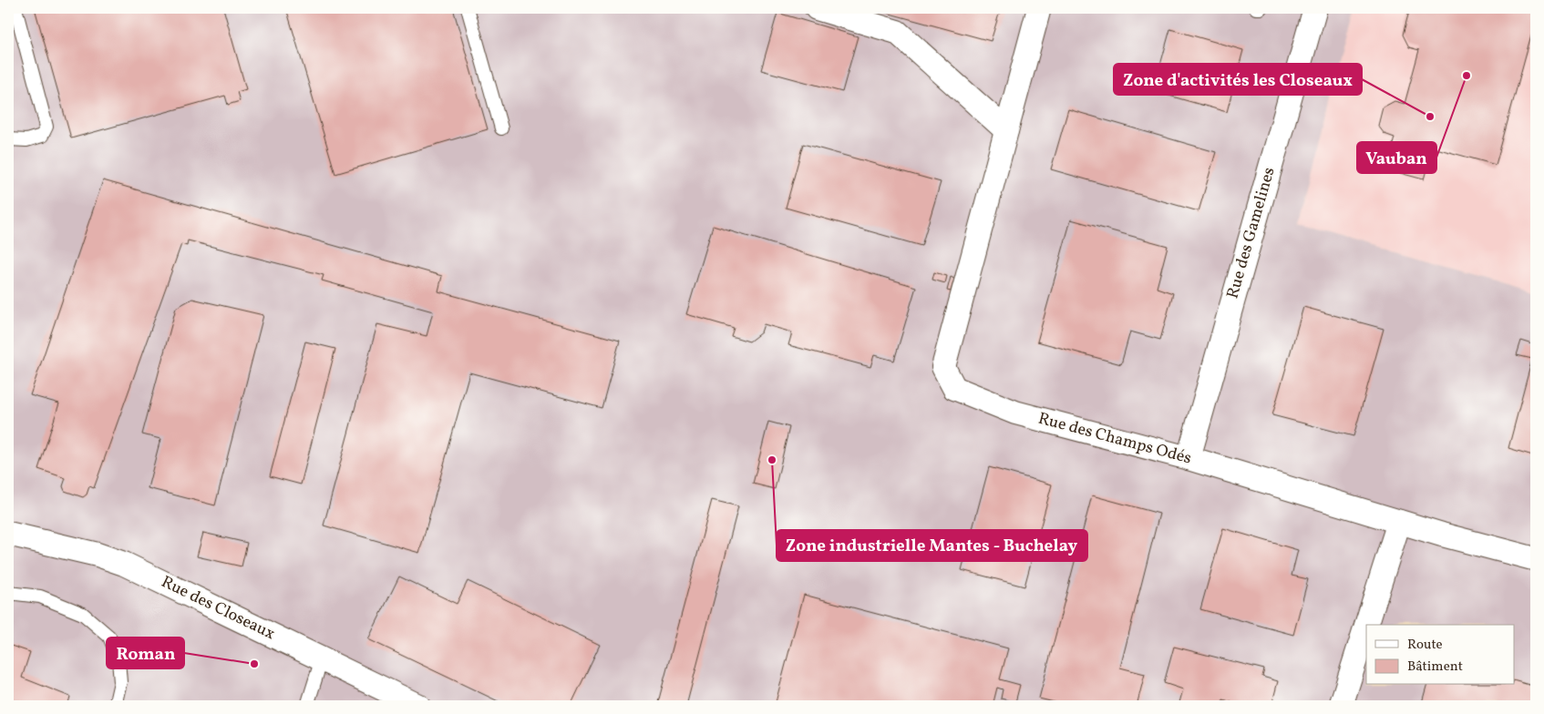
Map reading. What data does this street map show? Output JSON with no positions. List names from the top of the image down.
{
  "streets": {
    "street": ["Rue des Gamelines", "Rue des Champs Odés", "Rue des Closeaux"]
  },
  "crossings": [
    ["Rue des Gamelines", "Rue des Champs Odés"]
  ],
  "places": [
    "Vauban",
    "Zone d'activités les Closeaux",
    "Zone industrielle Mantes - Buchelay",
    "Roman"
  ],
  "legend": ["Route", "Bâtiment"]
}
